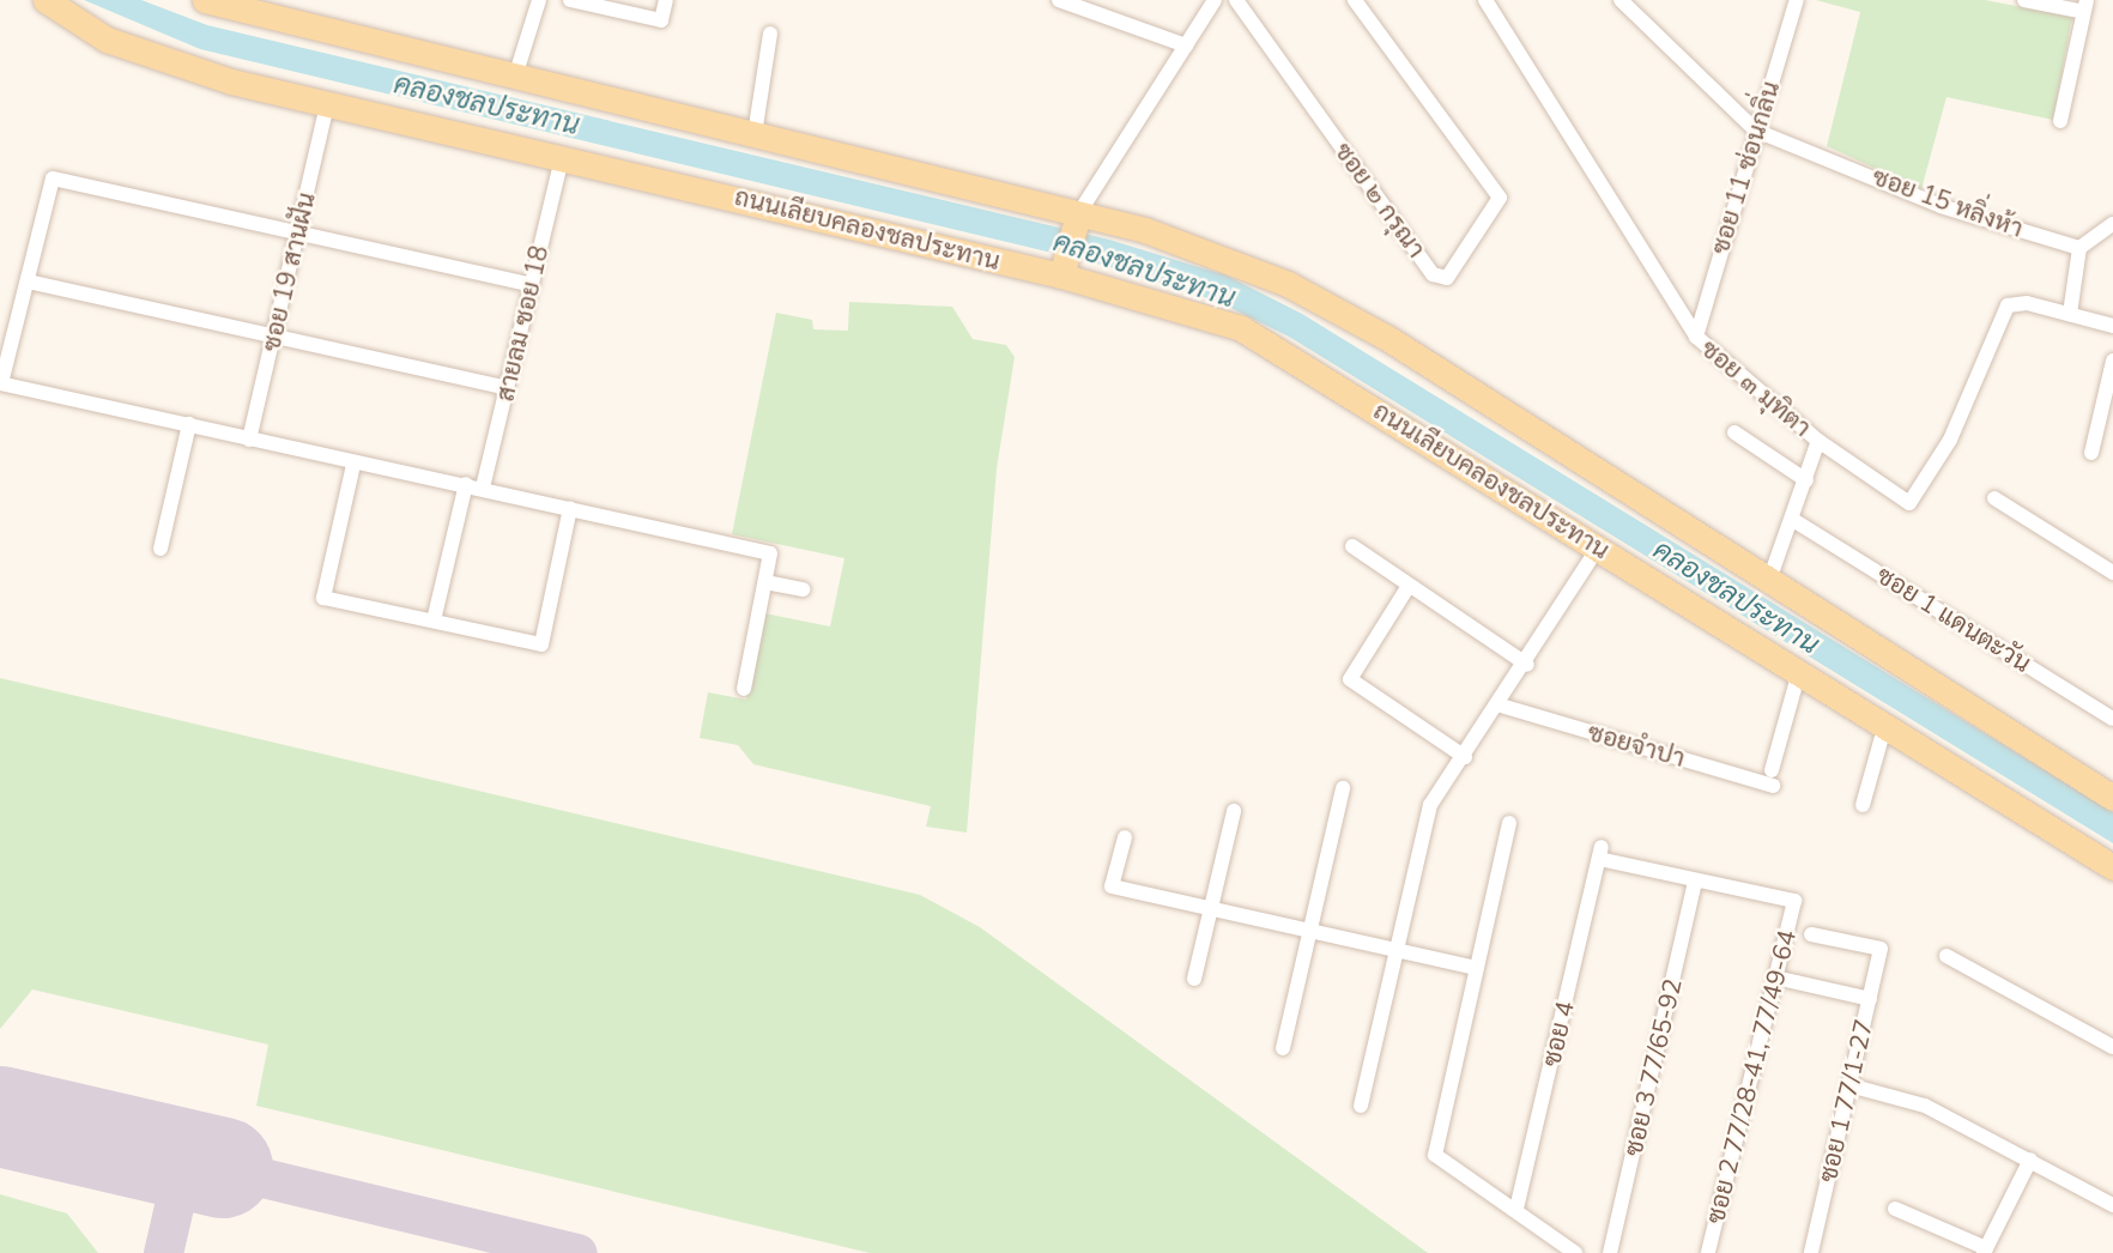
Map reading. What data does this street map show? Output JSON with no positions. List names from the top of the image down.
{
  "streets": {
    "main road": ["ถนนเลียบคลองชลประทาน"],
    "street": [
      "ซอย 11 ซ่อนกลิ่น",
      "ซอย ๒ กรุณา",
      "ซอย 15 หลิ่งห้า",
      "ซอย 19 สานฝัน",
      "สายลม ซอย 18",
      "ซอย ๓ มุทิตา",
      "ซอย 1 แดนตะวัน",
      "ซอยจำปา",
      "ซอย 4",
      "ซอย 3 77/65-92",
      "ซอย 2 77/28-41, 77/49-64",
      "ซอย 1 77/1-27"
    ]
  },
  "crossings": [
    ["ซอย 11 ซ่อนกลิ่น", "ซอย 15 หลิ่งห้า"],
    ["ซอย 11 ซ่อนกลิ่น", "ซอย ๓ มุทิตา"],
    ["ถนนเลียบคลองชลประทาน", "ซอย 19 สานฝัน"],
    ["ถนนเลียบคลองชลประทาน", "สายลม ซอย 18"],
    ["ถนนเลียบคลองชลประทาน", "ซอยจำปา"],
    ["ซอย 4", "ซอย 3 77/65-92"],
    ["ซอย 4", "ซอย 2 77/28-41, 77/49-64"],
    ["ซอย 3 77/65-92", "ซอย 2 77/28-41, 77/49-64"]
  ],
  "water": ["คลองชลประทาน"]
}
